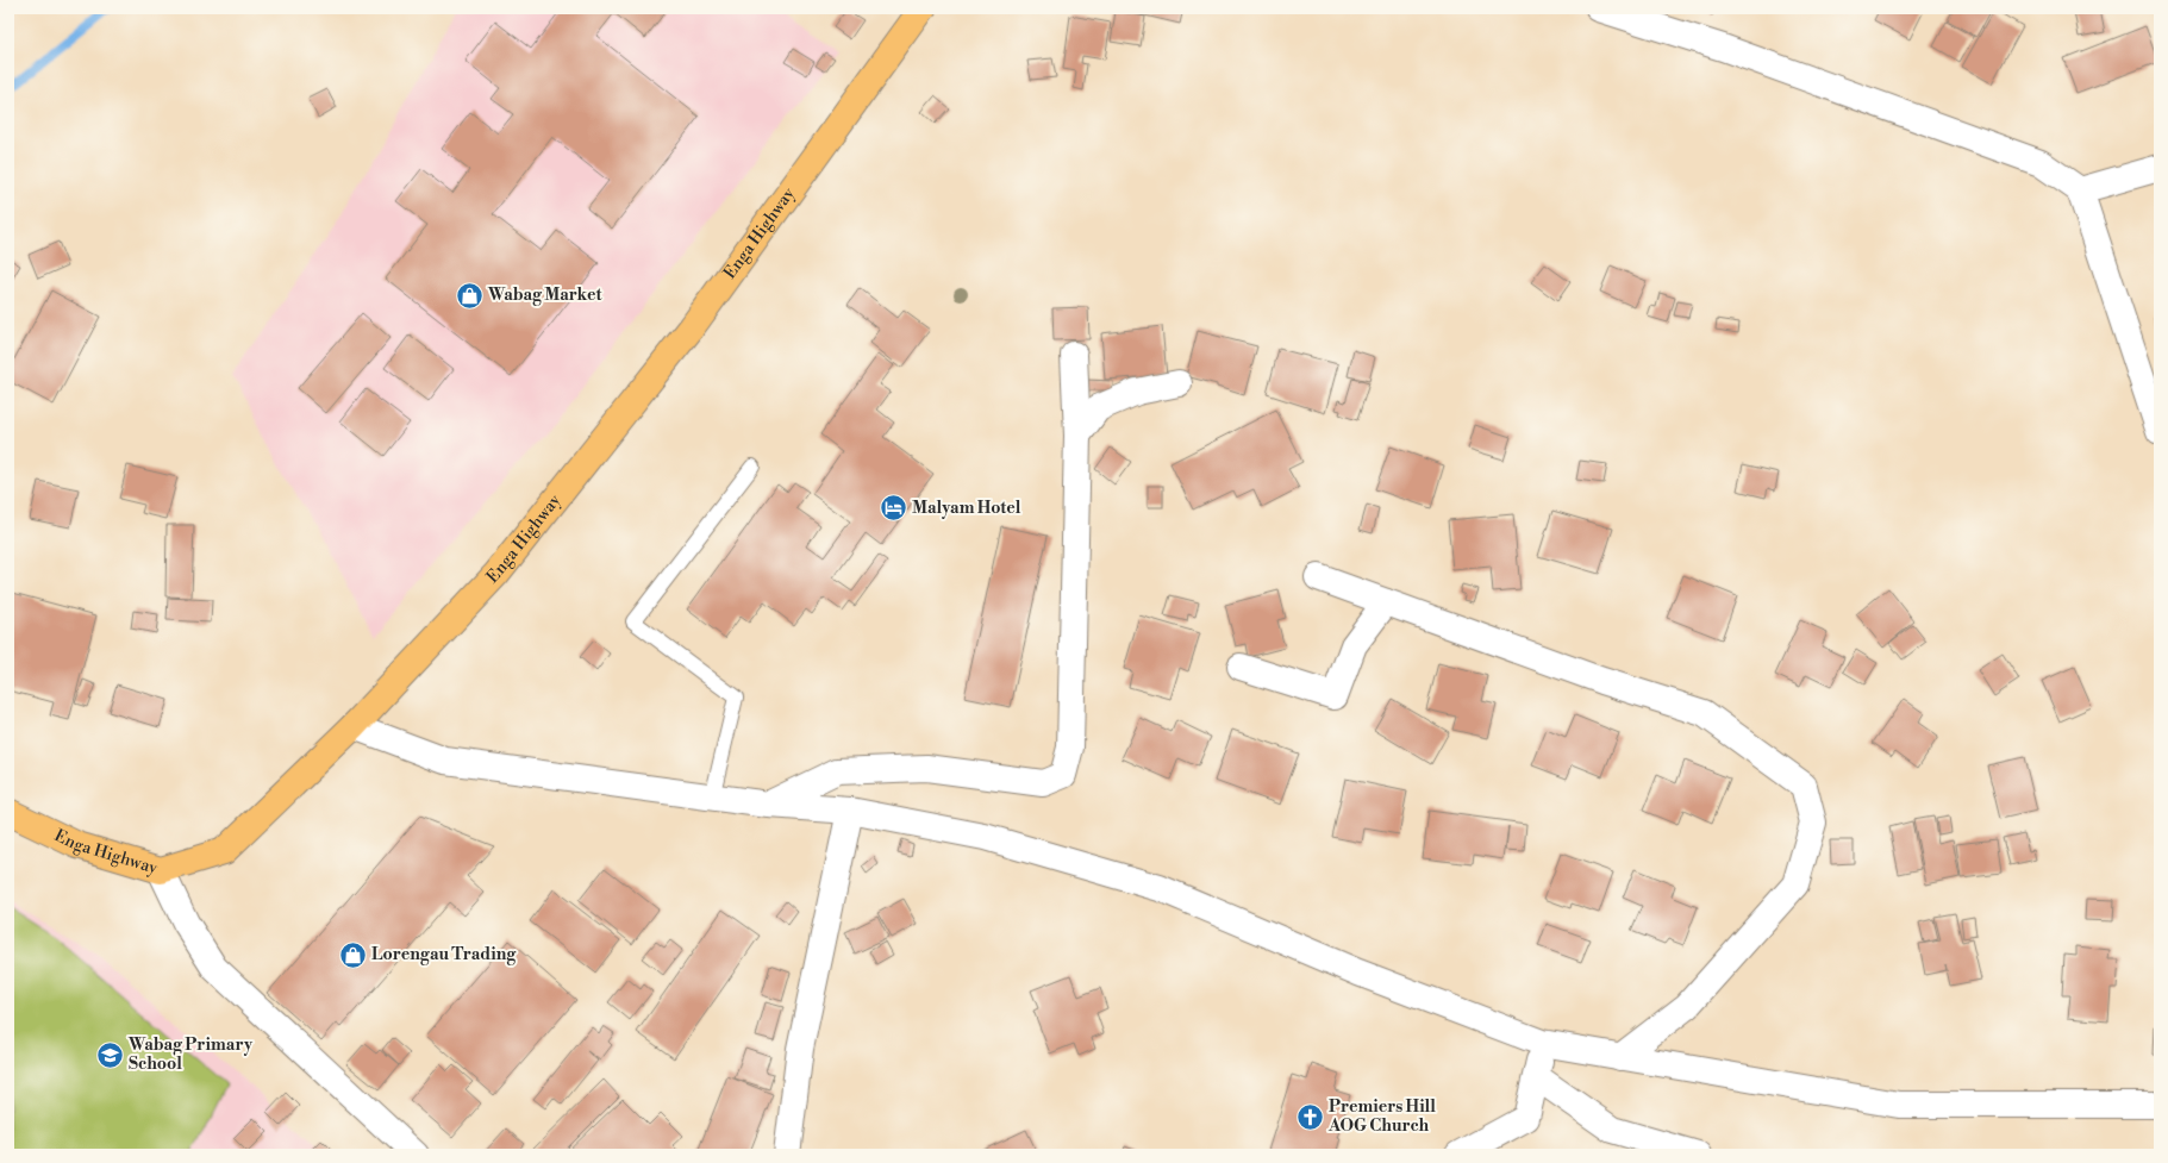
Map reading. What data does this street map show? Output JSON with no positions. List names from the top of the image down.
{
  "streets": {
    "main road": ["Enga Highway"]
  },
  "places": {
    "shop": ["Wabag Market", "Lorengau Trading"],
    "hotel": ["Malyam Hotel"],
    "school or university": ["Wabag Primary School"],
    "church": ["Premiers Hill AOG Church"]
  }
}
